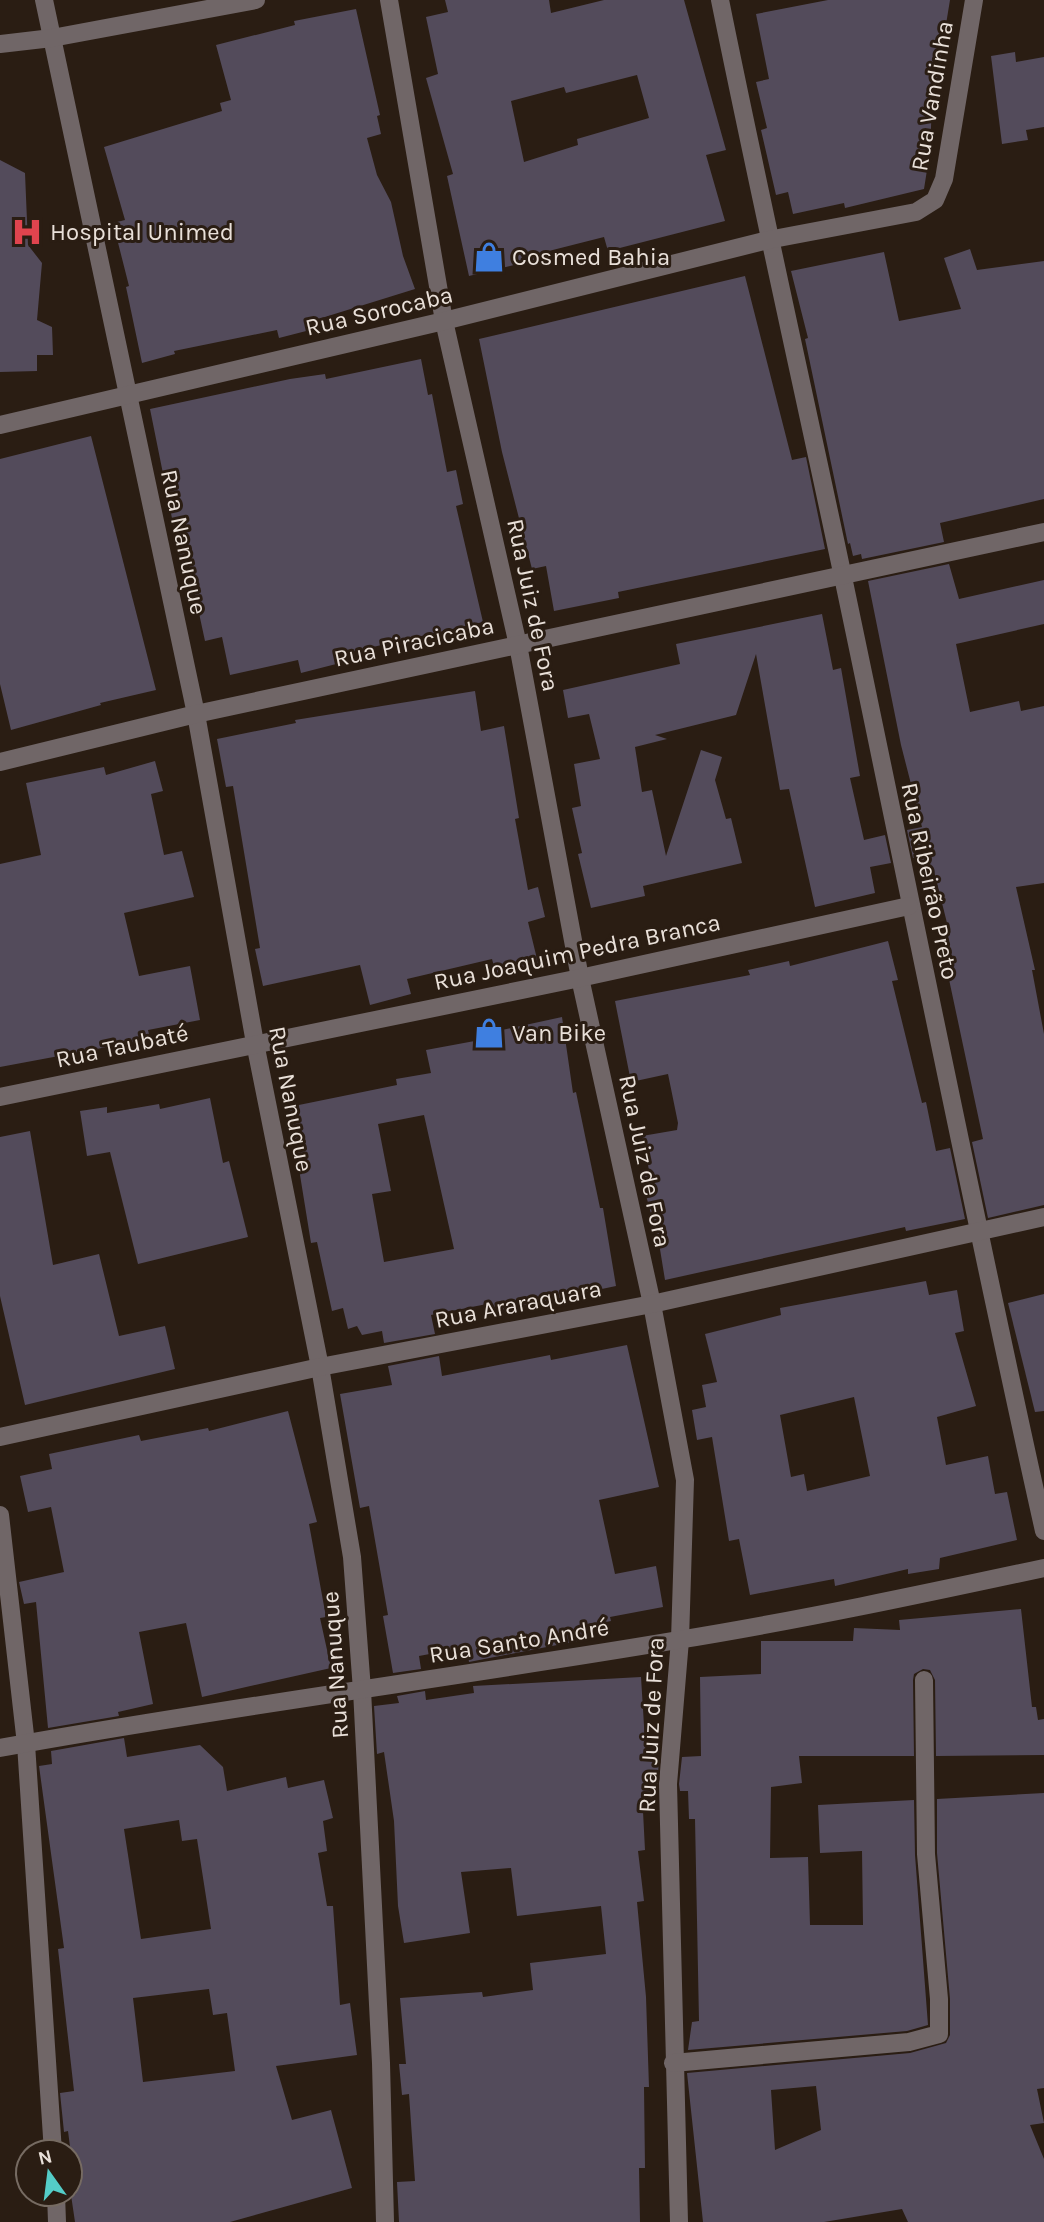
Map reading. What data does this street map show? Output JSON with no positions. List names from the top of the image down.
{
  "streets": {
    "street": [
      "Rua Vandinha",
      "Rua Sorocaba",
      "Rua Nanuque",
      "Rua Juiz de Fora",
      "Rua Piracicaba",
      "Rua Ribeirão Preto",
      "Rua Joaquim Pedra Branca",
      "Rua Taubaté",
      "Rua Araraquara",
      "Rua Santo André"
    ]
  },
  "crossings": [
    ["Rua Vandinha", "Rua Sorocaba"],
    ["Rua Vandinha", "Rua Ribeirão Preto"],
    ["Rua Sorocaba", "Rua Nanuque"],
    ["Rua Sorocaba", "Rua Juiz de Fora"],
    ["Rua Sorocaba", "Rua Ribeirão Preto"],
    ["Rua Nanuque", "Rua Piracicaba"],
    ["Rua Nanuque", "Rua Joaquim Pedra Branca"],
    ["Rua Nanuque", "Rua Taubaté"],
    ["Rua Nanuque", "Rua Araraquara"],
    ["Rua Nanuque", "Rua Santo André"],
    ["Rua Juiz de Fora", "Rua Piracicaba"],
    ["Rua Juiz de Fora", "Rua Joaquim Pedra Branca"],
    ["Rua Juiz de Fora", "Rua Araraquara"],
    ["Rua Juiz de Fora", "Rua Santo André"],
    ["Rua Piracicaba", "Rua Ribeirão Preto"],
    ["Rua Ribeirão Preto", "Rua Joaquim Pedra Branca"],
    ["Rua Ribeirão Preto", "Rua Araraquara"],
    ["Rua Joaquim Pedra Branca", "Rua Taubaté"]
  ],
  "places": {
    "hospital": ["Hospital Unimed"],
    "shop": ["Cosmed Bahia", "Van Bike"]
  },
  "north": "top"
}
